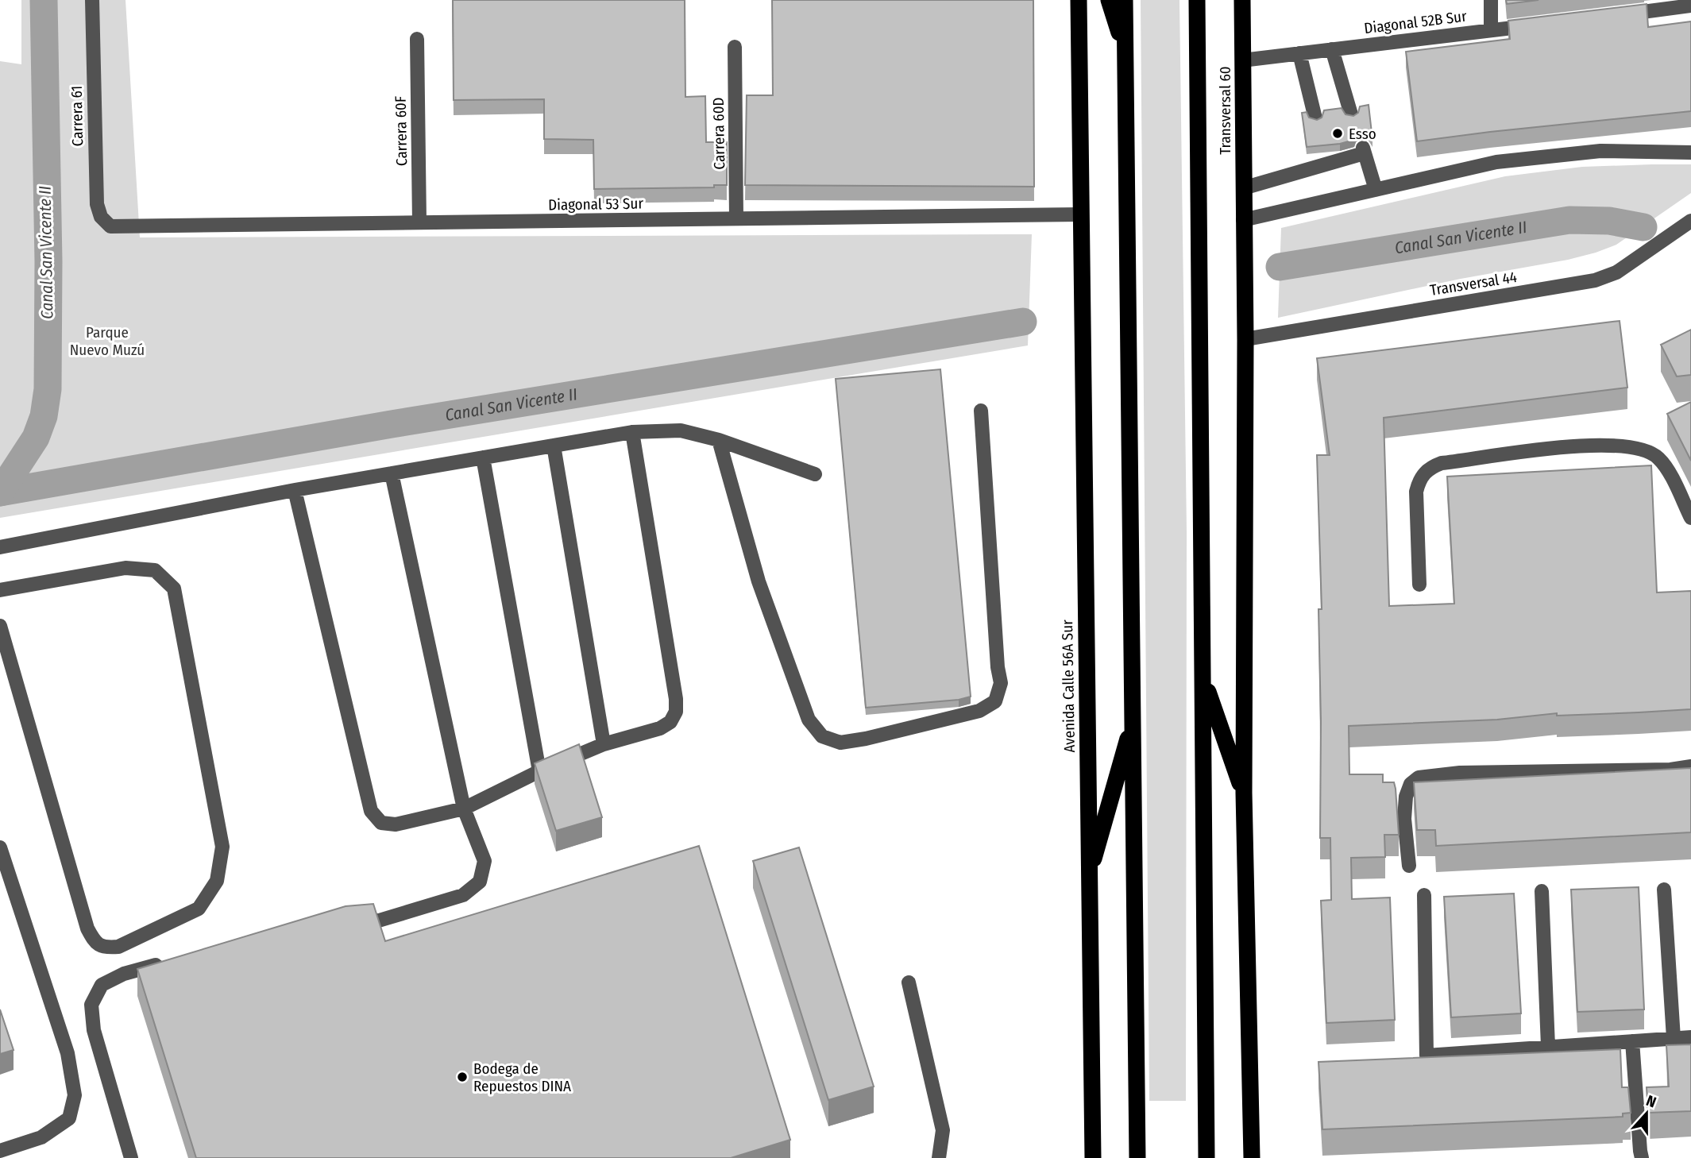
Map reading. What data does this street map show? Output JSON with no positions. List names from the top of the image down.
{
  "streets": {
    "highway": ["Transversal 60", "Avenida Calle 56A Sur"],
    "street": [
      "Diagonal 52B Sur",
      "Carrera 61",
      "Carrera 60F",
      "Carrera 60D",
      "Diagonal 53 Sur",
      "Transversal 44"
    ]
  },
  "crossings": [
    ["Diagonal 52B Sur", "Transversal 60"],
    ["Carrera 61", "Diagonal 53 Sur"],
    ["Carrera 60F", "Diagonal 53 Sur"],
    ["Carrera 60D", "Diagonal 53 Sur"],
    ["Diagonal 53 Sur", "Avenida Calle 56A Sur"]
  ],
  "water": ["Canal San Vicente II"],
  "parks": ["Parque Nuevo Muzú"],
  "places": ["Esso", "Bodega de Repuestos DINA"],
  "north": "top"
}
